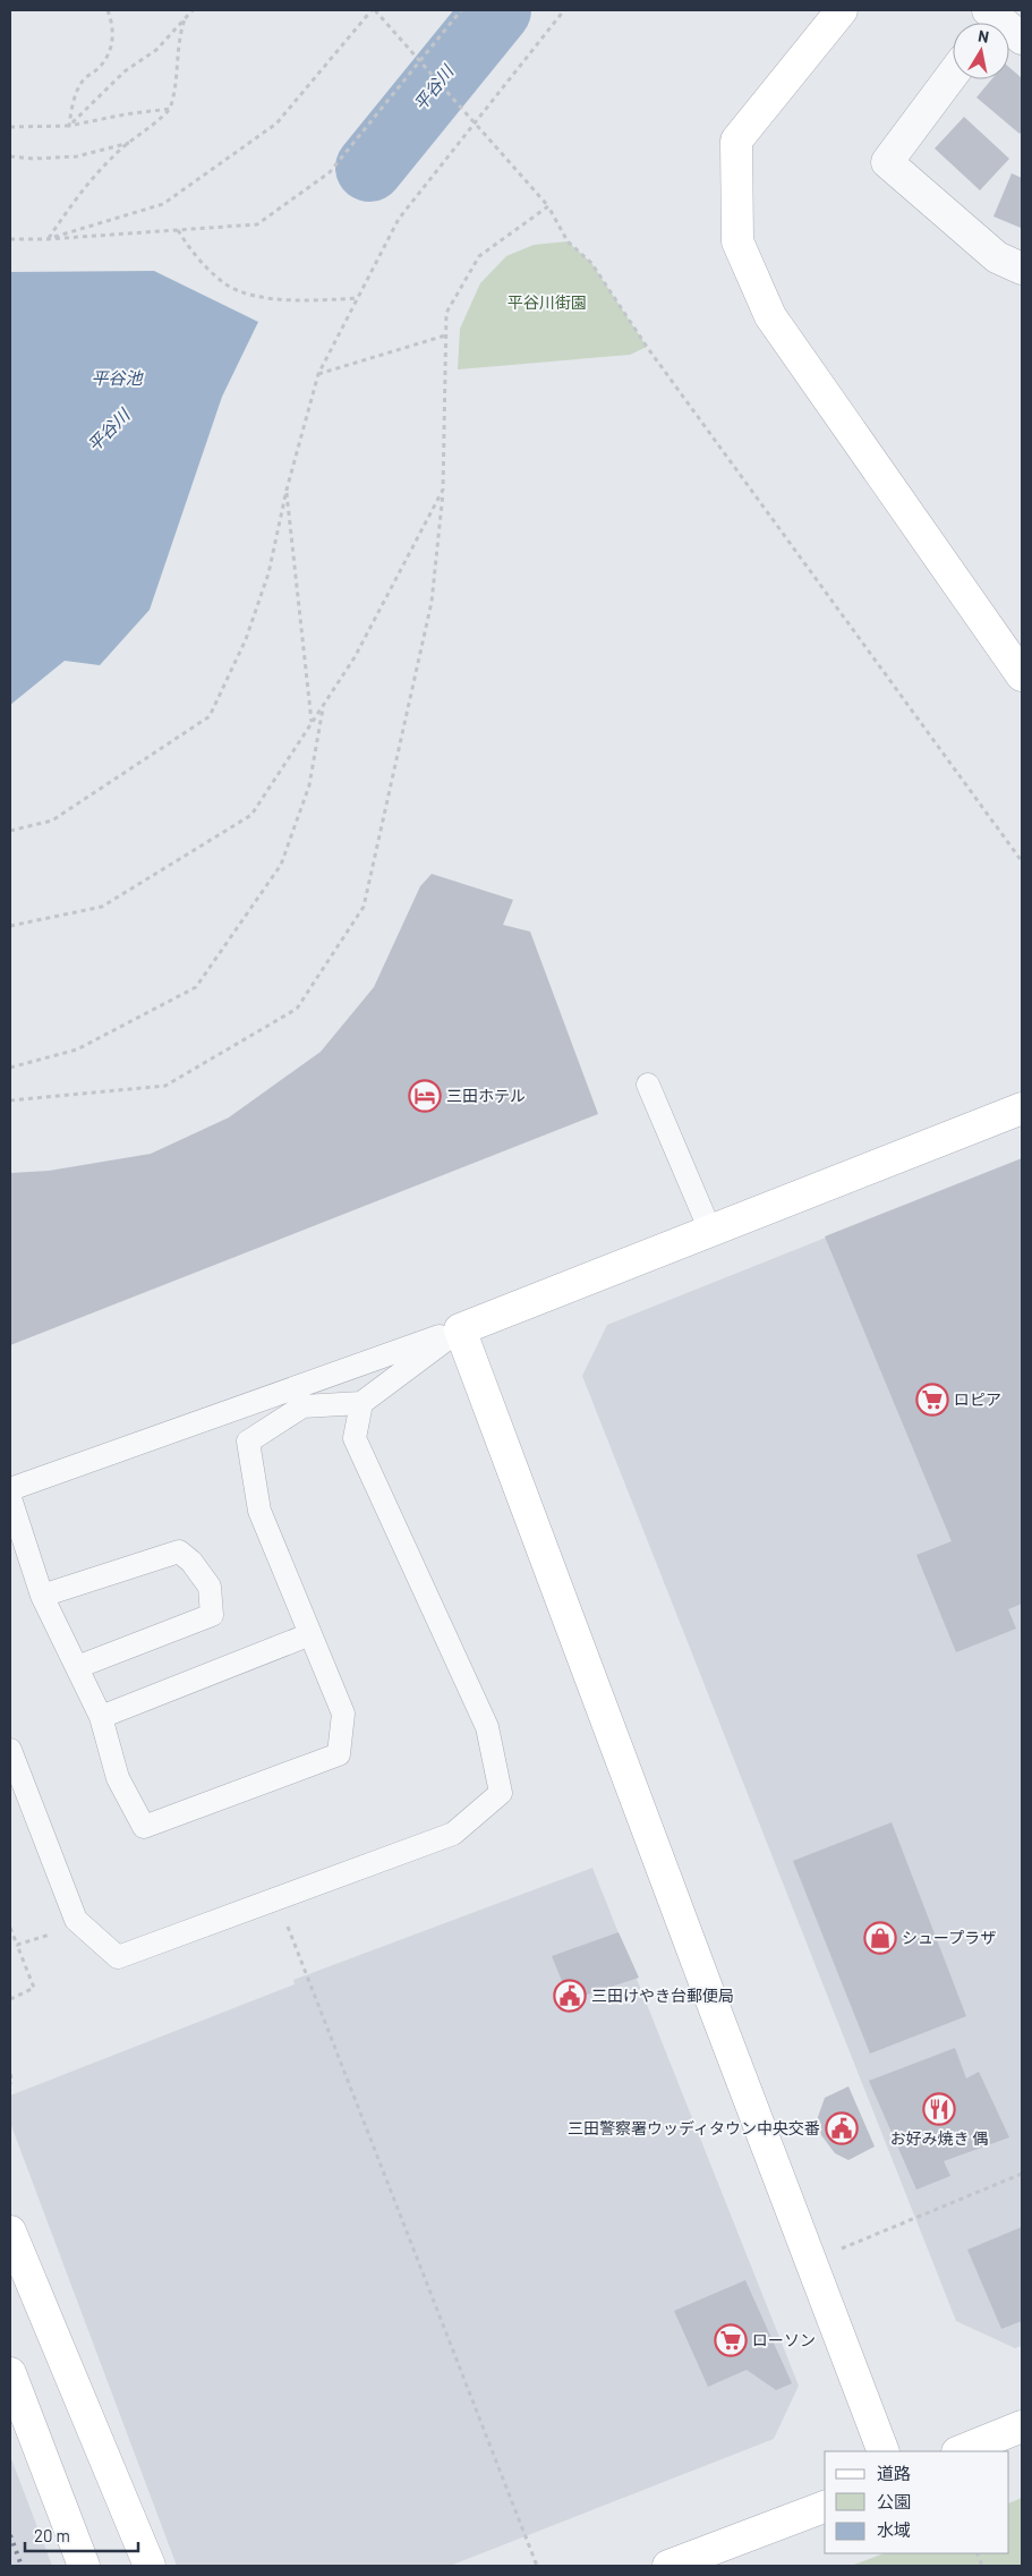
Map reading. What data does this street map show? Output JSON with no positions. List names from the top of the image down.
{
  "water": ["平谷川", "平谷池"],
  "parks": ["平谷川街園"],
  "places": {
    "hotel": ["三田ホテル"],
    "supermarket": ["ロピア", "ローソン"],
    "shop": ["シュープラザ"],
    "public building": ["三田けやき台郵便局", "三田警察署ウッディタウン中央交番"],
    "restaurant": ["お好み焼き 偶"]
  },
  "legend": ["道路", "公園", "水域"],
  "scale_bar": "20 m",
  "north": "top"
}
